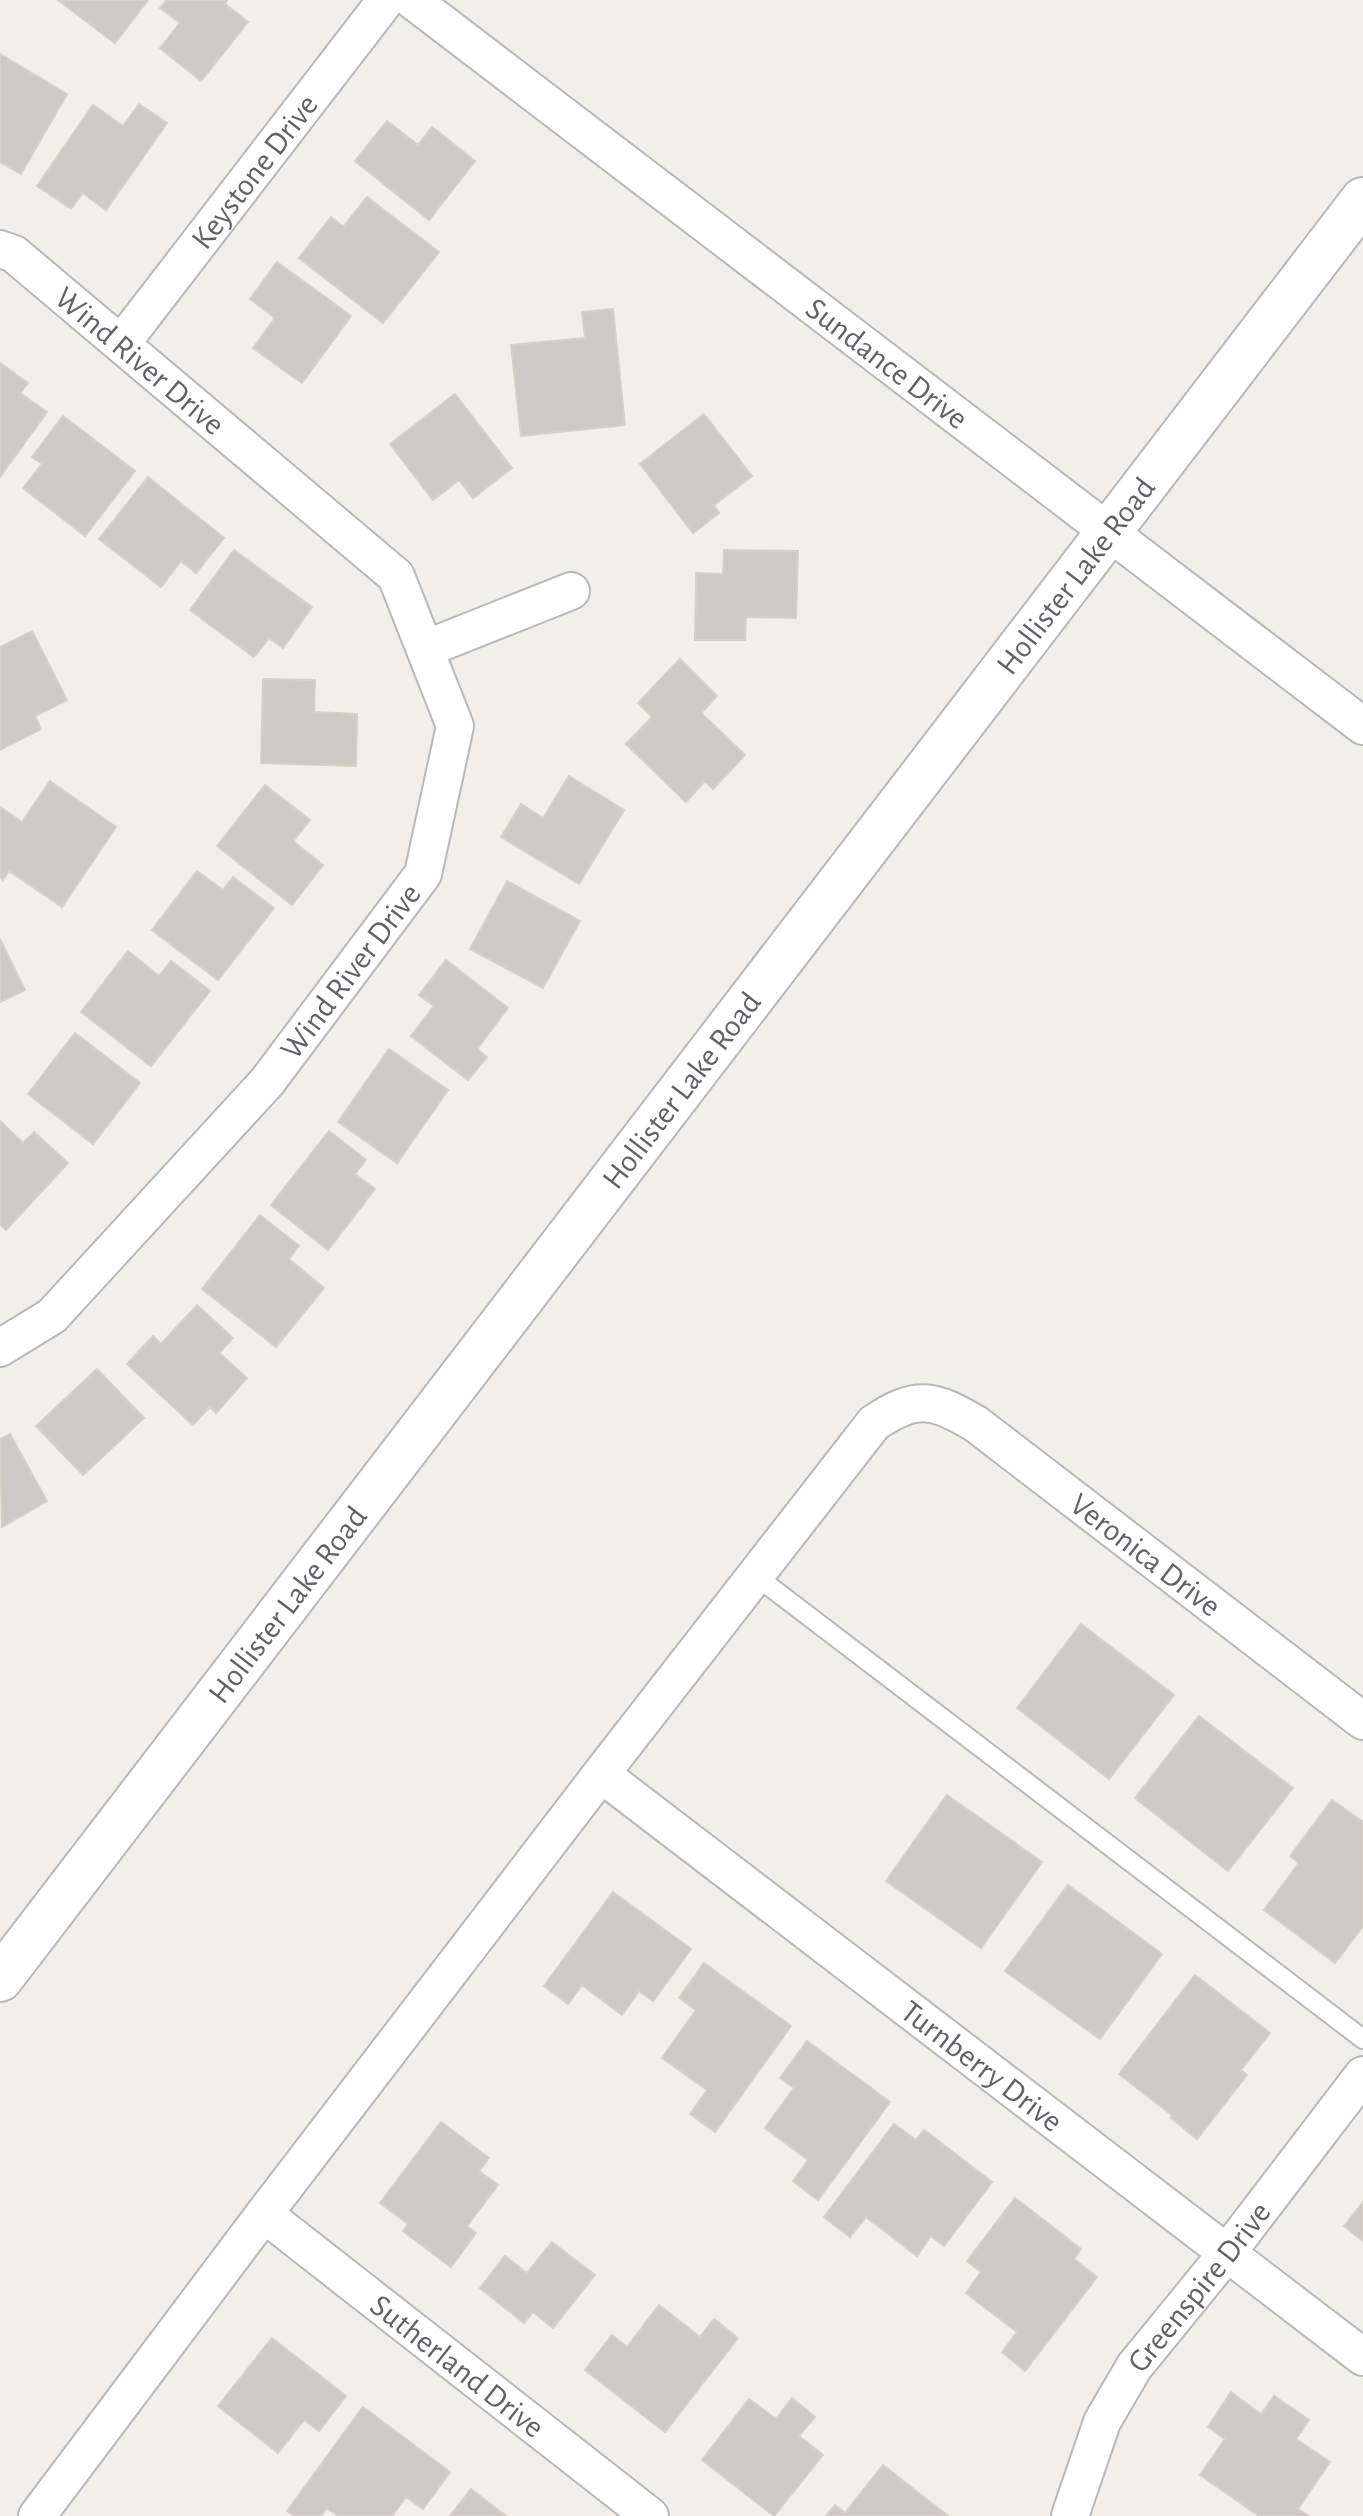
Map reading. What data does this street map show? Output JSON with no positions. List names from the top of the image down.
{
  "streets": {
    "street": [
      "Keystone Drive",
      "Wind River Drive",
      "Sundance Drive",
      "Hollister Lake Road",
      "Veronica Drive",
      "Turnberry Drive",
      "Greenspire Drive",
      "Sutherland Drive"
    ]
  },
  "crossings": [
    ["Keystone Drive", "Wind River Drive"],
    ["Sundance Drive", "Hollister Lake Road"],
    ["Turnberry Drive", "Greenspire Drive"]
  ]
}
